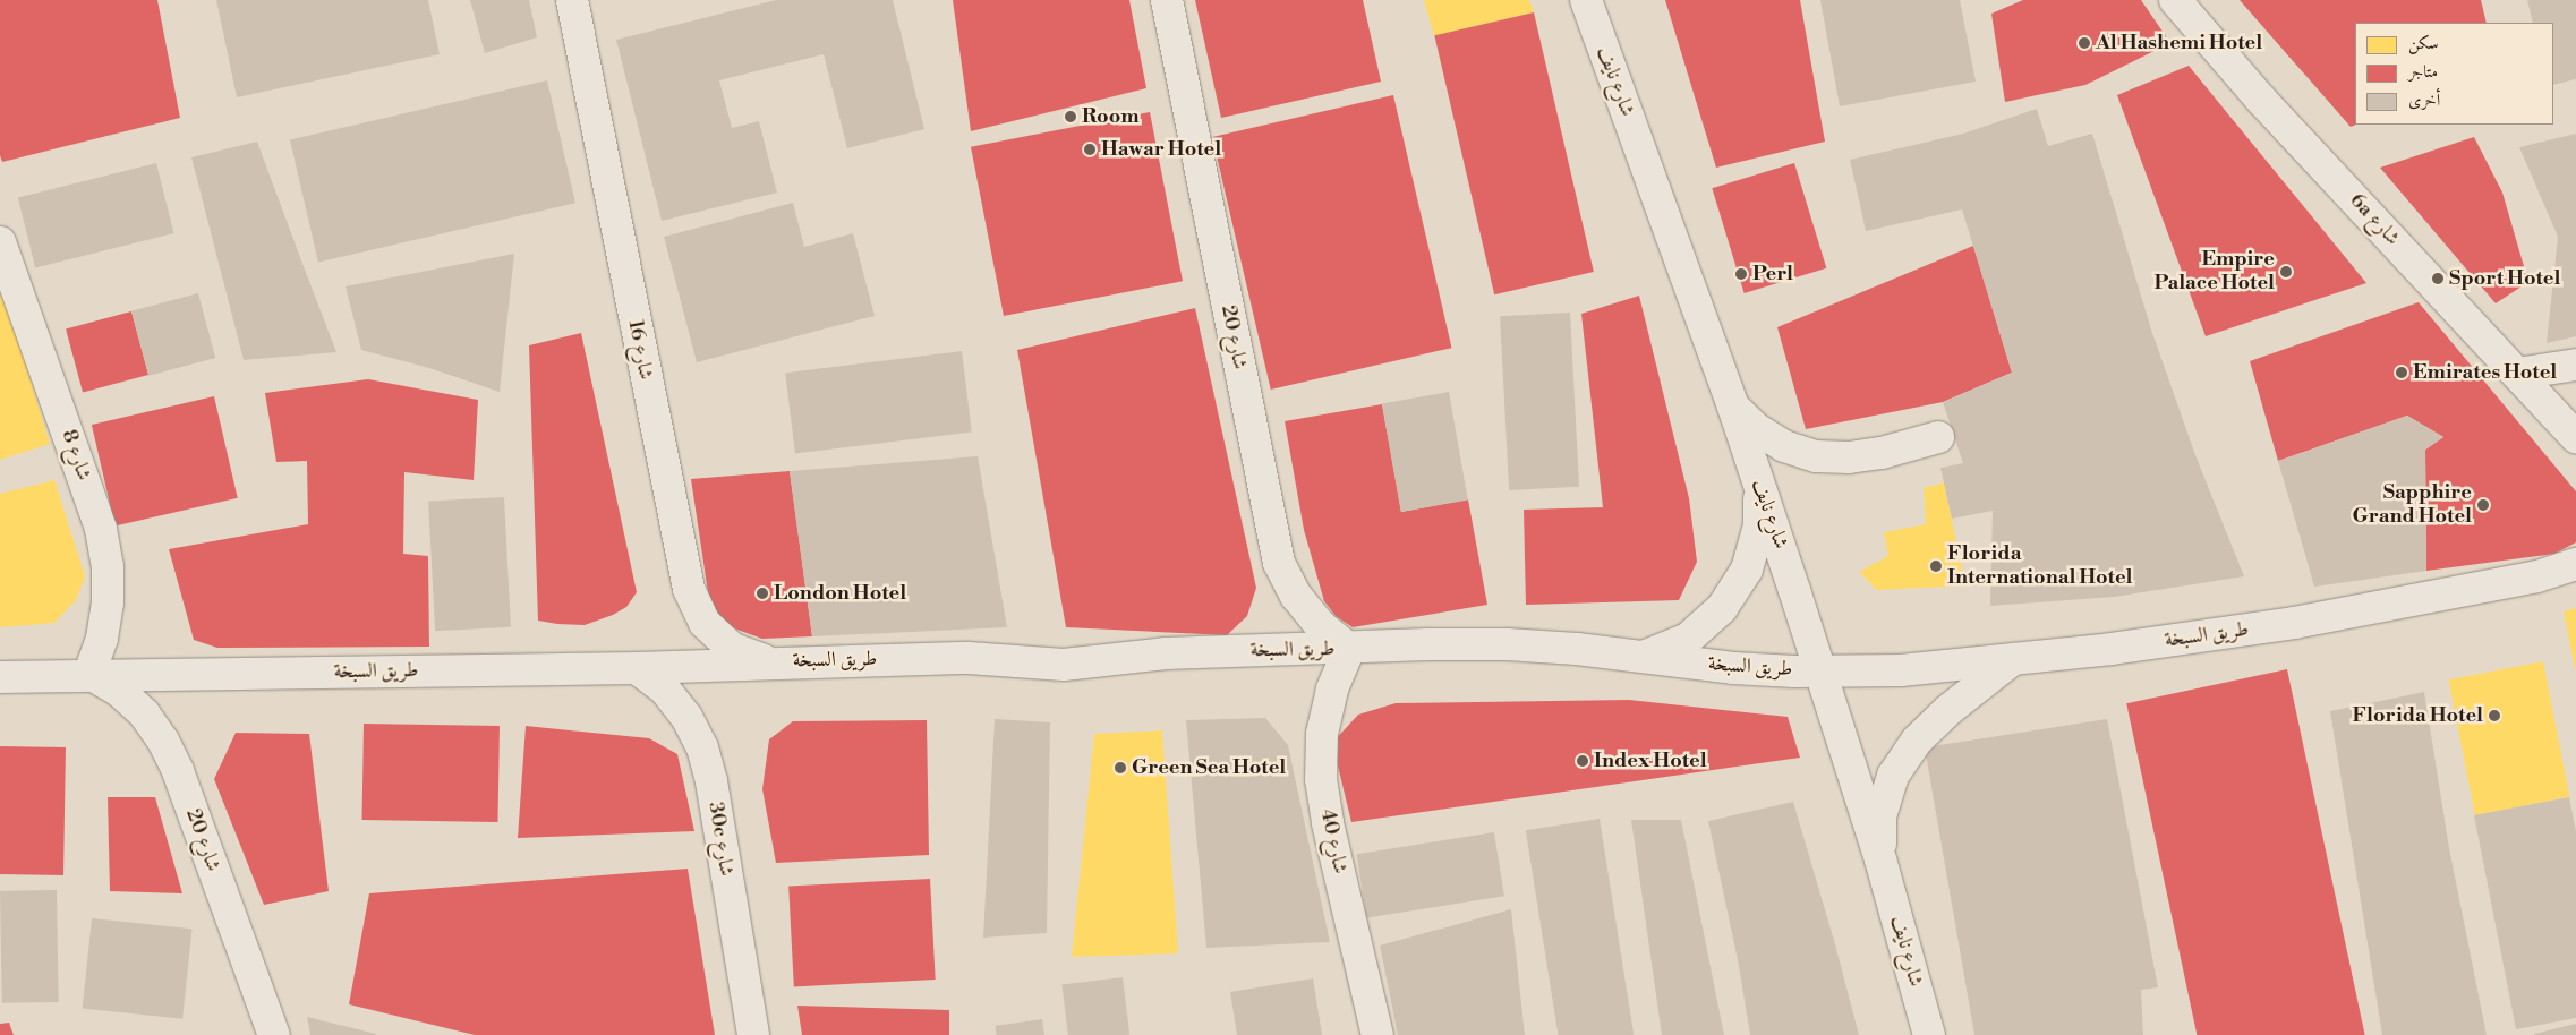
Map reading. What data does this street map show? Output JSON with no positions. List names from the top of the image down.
{
  "streets": {
    "street": [
      "شارع نايف",
      "6a شارع",
      "شارع 20",
      "شارع 16",
      "شارع 8",
      "طريق السبخة",
      "30c شارع",
      "شارع 40"
    ]
  },
  "crossings": [
    ["شارع نايف", "طريق السبخة"],
    ["شارع 20", "شارع 8"],
    ["شارع 20", "طريق السبخة"],
    ["شارع 20", "شارع 40"],
    ["شارع 16", "طريق السبخة"],
    ["شارع 8", "طريق السبخة"],
    ["طريق السبخة", "30c شارع"],
    ["طريق السبخة", "شارع 40"]
  ],
  "places": [
    "Al Hashemi Hotel",
    "Room",
    "Hawar Hotel",
    "Empire Palace Hotel",
    "Perl",
    "Sport Hotel",
    "Emirates Hotel",
    "Sapphire Grand Hotel",
    "Florida International Hotel",
    "London Hotel",
    "Florida Hotel",
    "Index Hotel",
    "Green Sea Hotel"
  ],
  "legend": ["سكن", "متاجر", "أخرى"]
}
